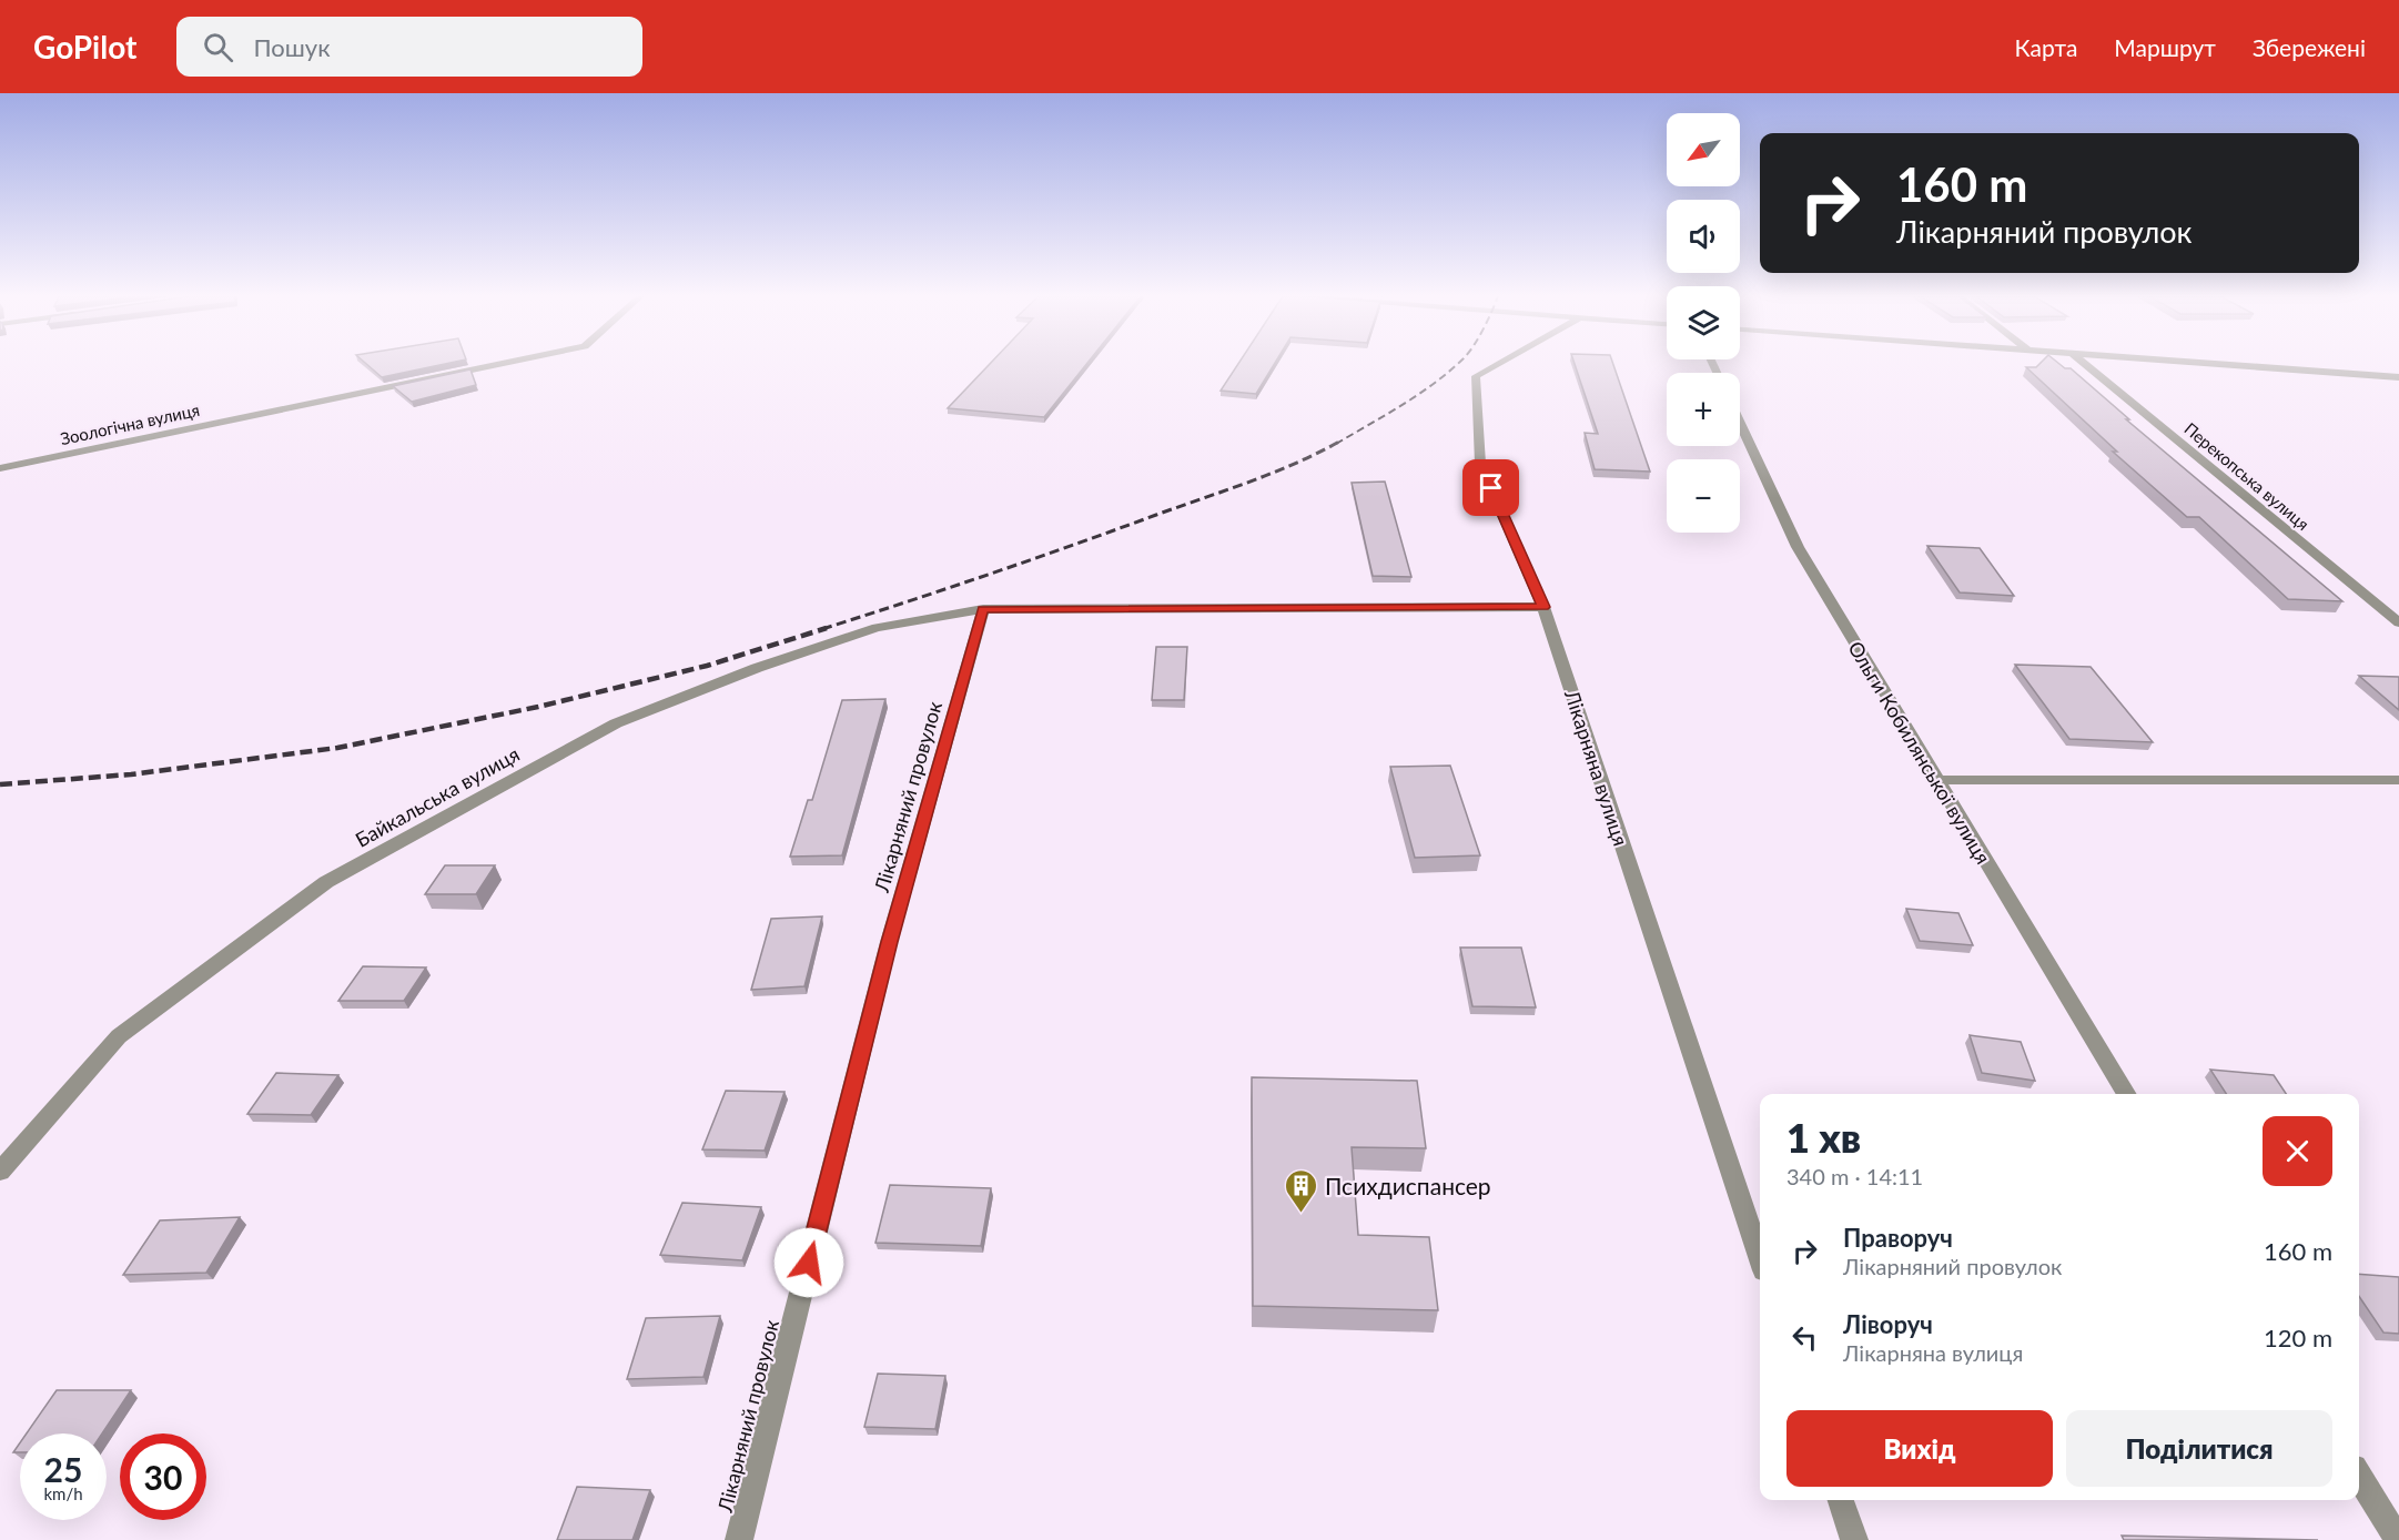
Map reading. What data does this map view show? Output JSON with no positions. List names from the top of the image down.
{
  "streets": {
    "street": [
      "Зоологічна вулиця",
      "Перекопська вулиця",
      "Ольги Кобилянської вулиця",
      "Лікарняна вулиця",
      "Байкальська вулиця",
      "Лікарняний провулок"
    ]
  },
  "crossings": [
    ["Байкальська вулиця", "Лікарняний провулок"]
  ],
  "places": {
    "building": ["Психдиспансер"]
  },
  "north": "bottom left",
  "page": {
    "header": "GoPilot",
    "search": "Пошук",
    "nav": ["Карта", "Маршрут", "Збережені"],
    "map_buttons": ["+", "−"],
    "turn": ["160 m", "Лікарняний провулок"],
    "heading": ["1 хв", "340 m · 14:11"],
    "list": [
      {
        "name": "Праворуч",
        "note": "Лікарняний провулок",
        "value": "160 m"
      },
      {
        "name": "Ліворуч",
        "note": "Лікарняна вулиця",
        "value": "120 m"
      }
    ],
    "buttons": ["Вихід", "Поділитися"],
    "speed": "25 km/h",
    "limit": "30"
  }
}
